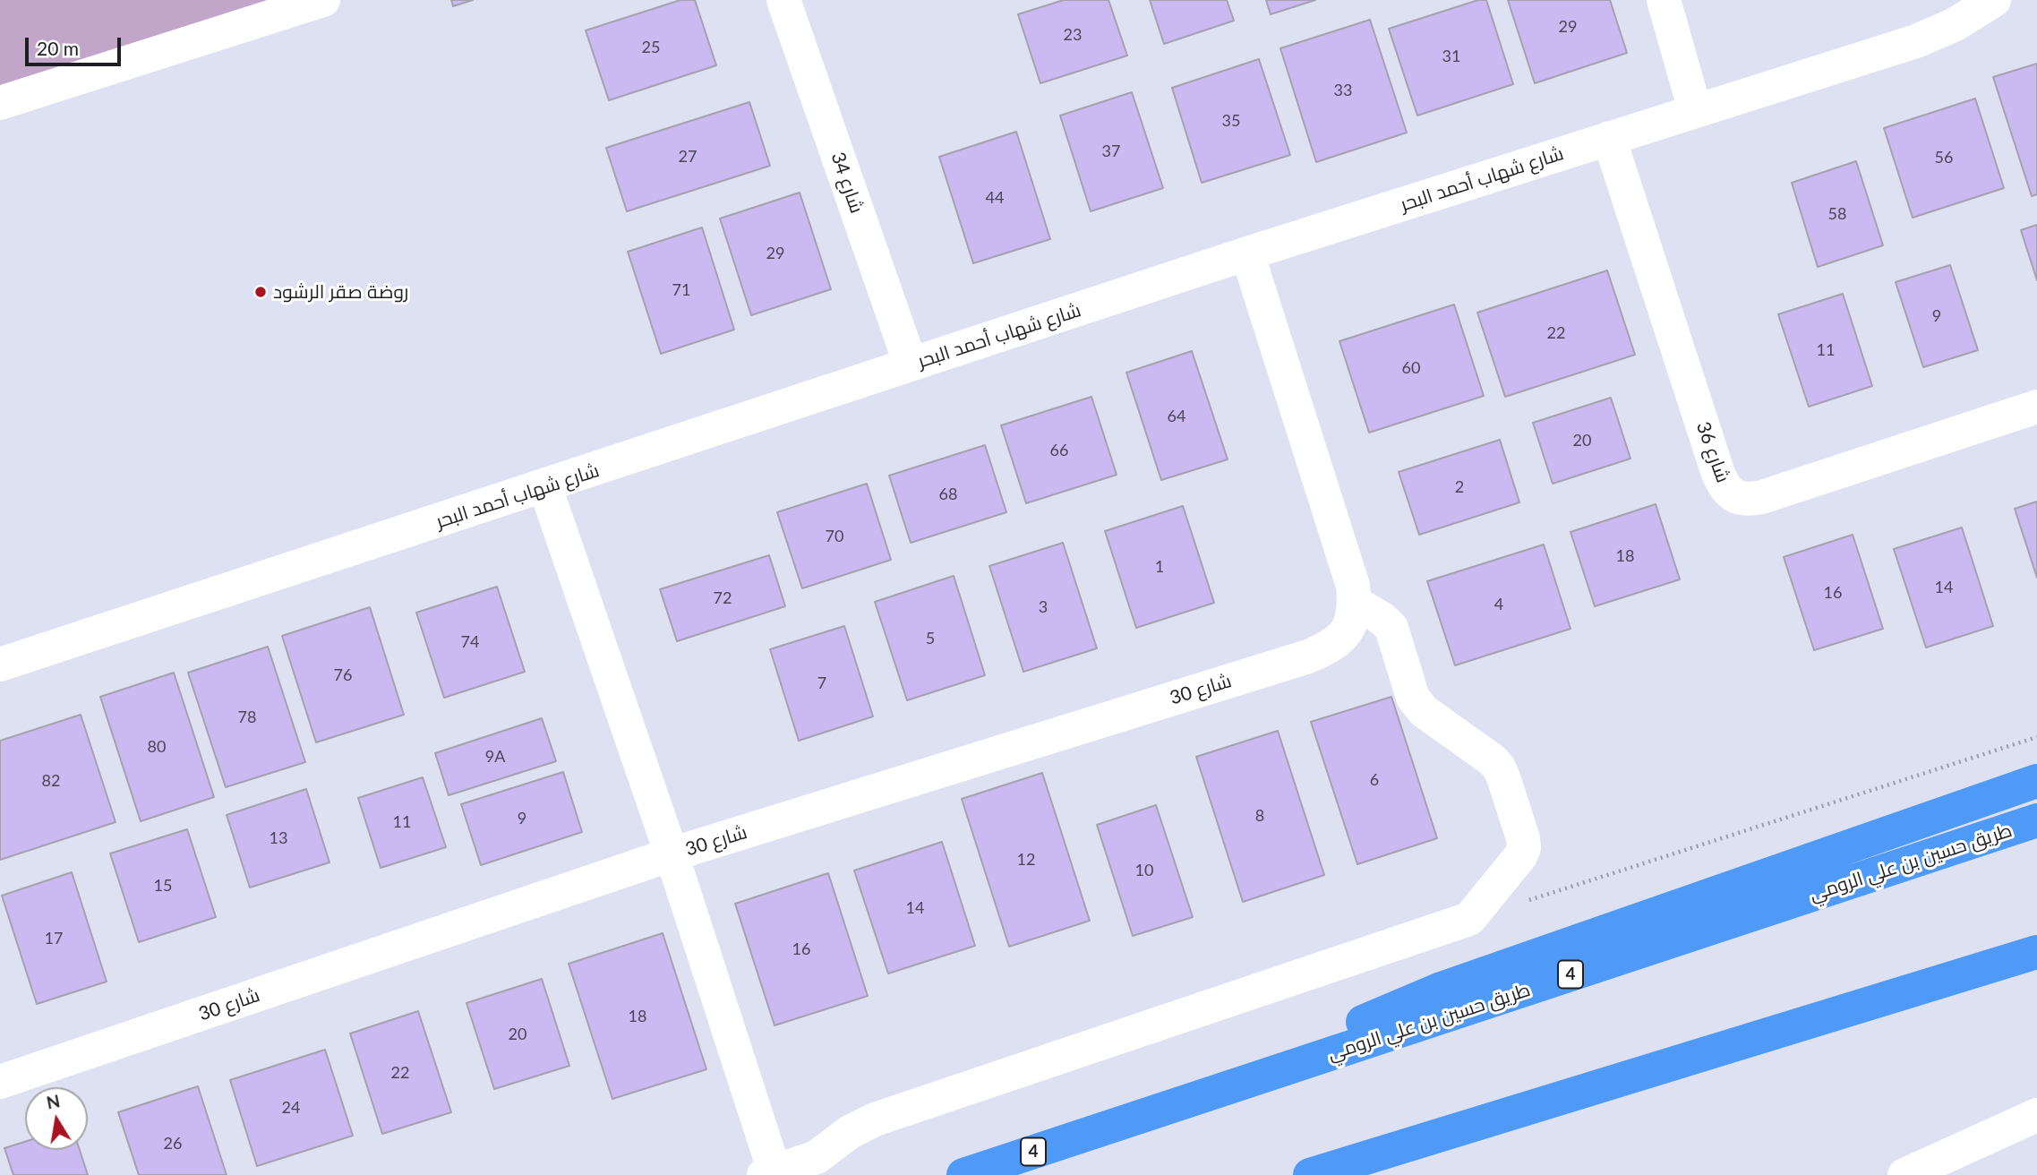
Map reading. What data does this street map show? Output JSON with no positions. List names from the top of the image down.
{
  "streets": {
    "highway": ["طريق حسين بن علي الرومي", "4"],
    "street": [
      "شارع شهاب أحمد البحر",
      "شارع 34",
      "شارع 36",
      "شارع 30"
    ]
  },
  "crossings": [
    ["شارع شهاب أحمد البحر", "شارع 34"],
    ["شارع شهاب أحمد البحر", "شارع 36"],
    ["شارع شهاب أحمد البحر", "شارع 30"]
  ],
  "places": ["روضة صقر الرشود"],
  "house_numbers": [
    "29",
    "23",
    "25",
    "31",
    "33",
    "35",
    "37",
    "27",
    "56",
    "44",
    "58",
    "29",
    "71",
    "9",
    "22",
    "11",
    "60",
    "64",
    "20",
    "66",
    "2",
    "68",
    "70",
    "18",
    "1",
    "14",
    "16",
    "72",
    "4",
    "3",
    "5",
    "74",
    "76",
    "7",
    "78",
    "80",
    "9A",
    "6",
    "82",
    "8",
    "9",
    "11",
    "13",
    "12",
    "10",
    "15",
    "14",
    "17",
    "16",
    "18",
    "20",
    "22",
    "24",
    "26"
  ],
  "scale_bar": "20 m",
  "north": "top"
}
